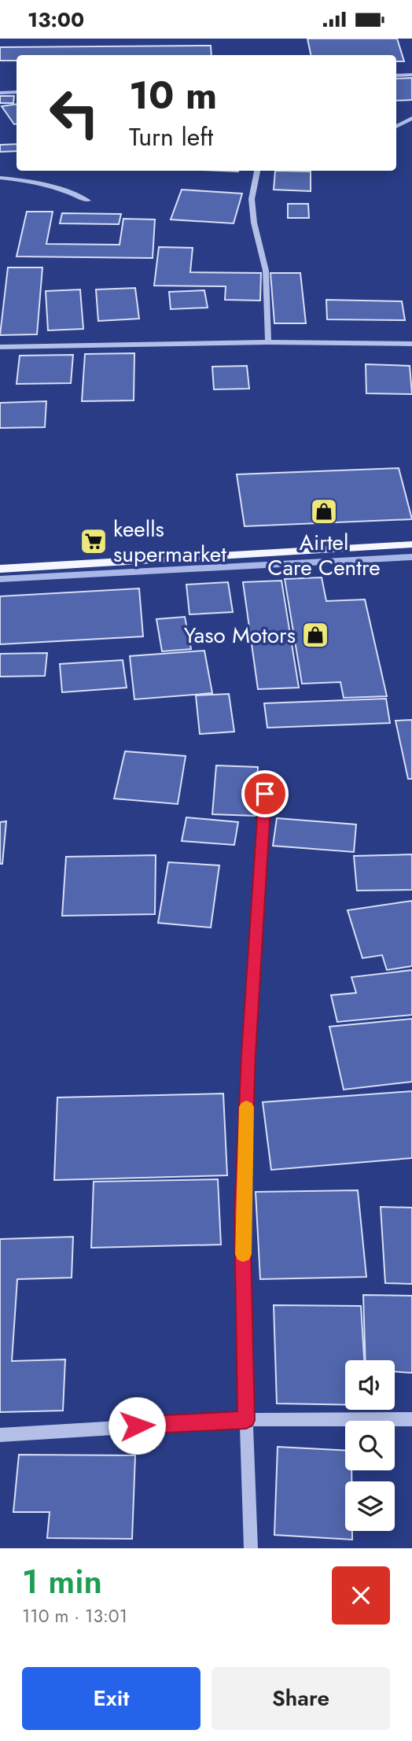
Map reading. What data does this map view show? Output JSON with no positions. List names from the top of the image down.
{
  "places": {
    "shop": ["Airtel Care Centre", "Yaso Motors"],
    "supermarket": ["keells supermarket"]
  },
  "page": {
    "status": "13:00",
    "turn": ["10 m", "Turn left"],
    "heading": ["1 min", "110 m · 13:01"],
    "buttons": ["Exit", "Share"]
  }
}
